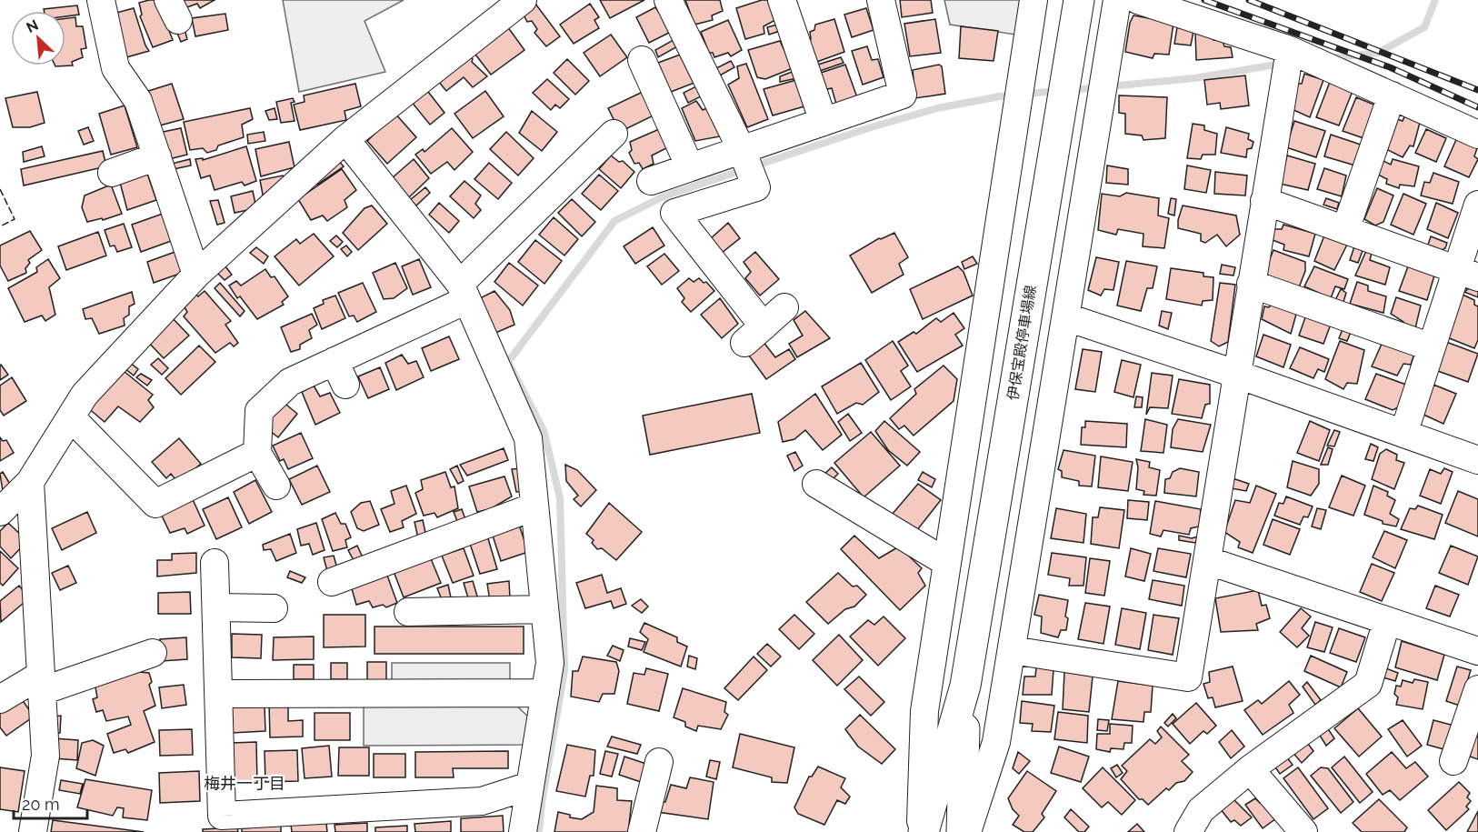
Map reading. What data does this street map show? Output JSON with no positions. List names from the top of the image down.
{
  "streets": {
    "main road": ["伊保宝殿停車場線"]
  },
  "districts": ["梅井一丁目"],
  "scale_bar": "20 m",
  "north": "top left"
}
